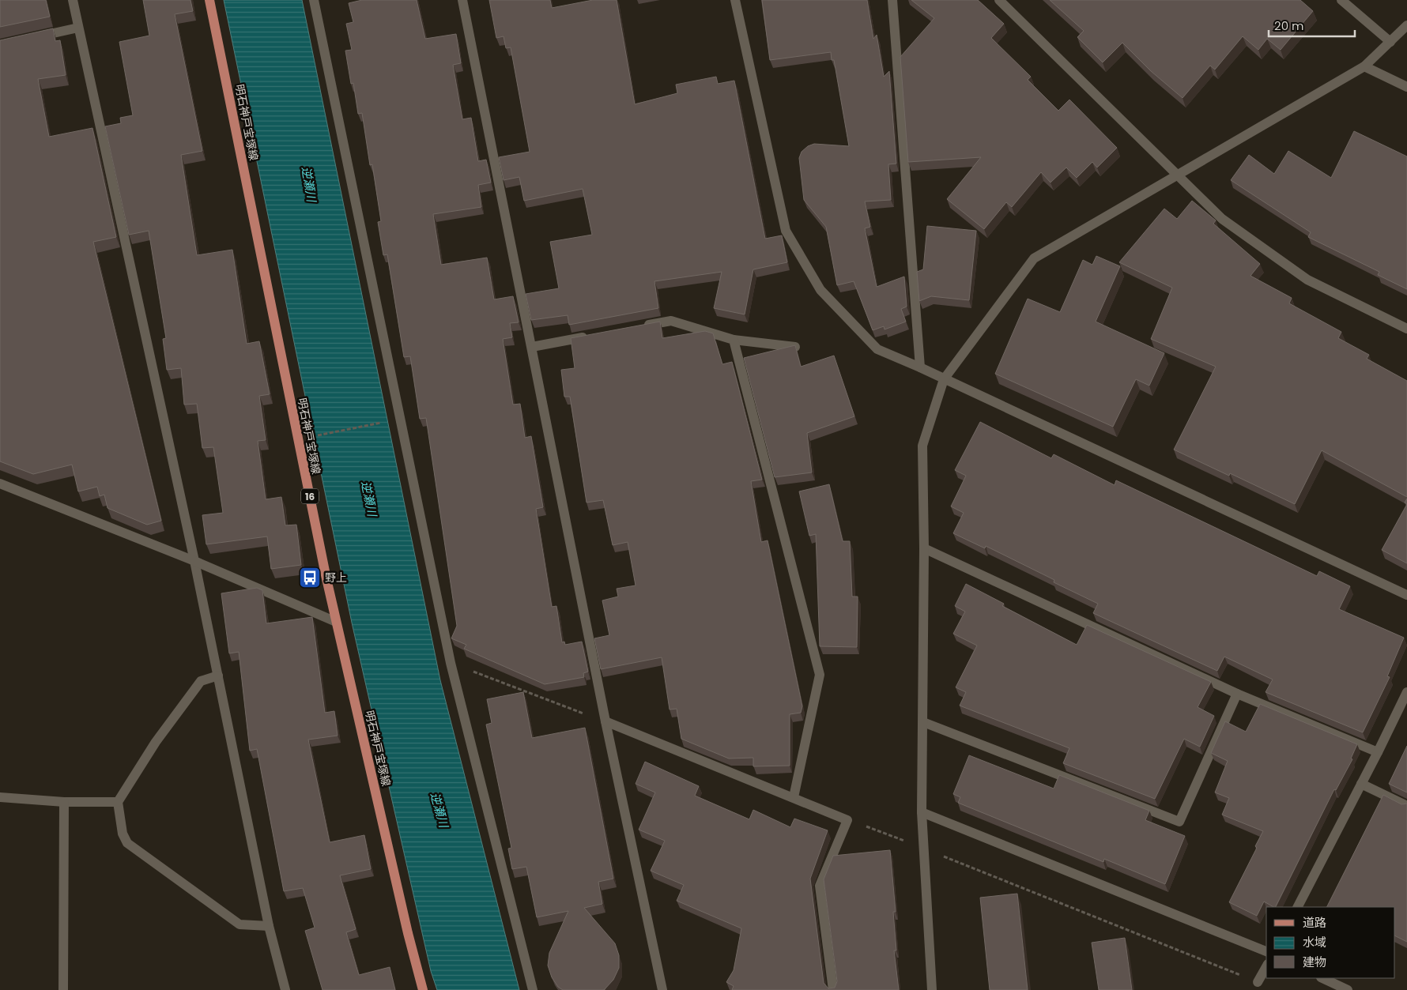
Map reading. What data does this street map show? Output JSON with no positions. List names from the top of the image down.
{
  "streets": {
    "main road": ["明石神戸宝塚線", "16"]
  },
  "water": ["逆瀬川"],
  "places": {
    "bus stop": ["野上"]
  },
  "legend": ["道路", "水域", "建物"],
  "scale_bar": "20 m"
}
